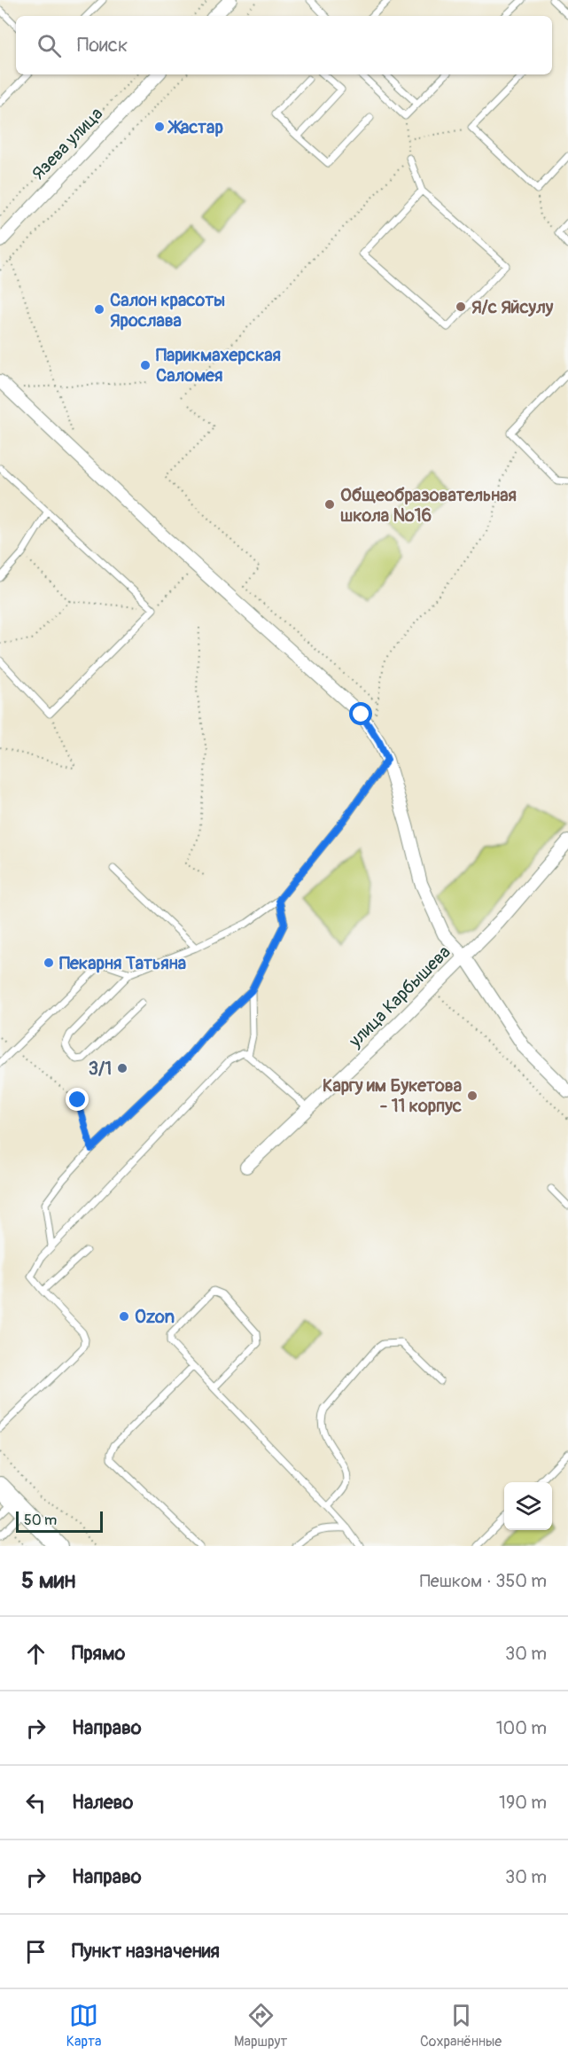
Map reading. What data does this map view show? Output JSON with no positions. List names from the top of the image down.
{
  "streets": {
    "street": ["Язева улица", "улица Карбышева"]
  },
  "places": [
    "Жастар",
    "Я/c Яйсулу",
    "Салон красоты Ярослава",
    "Парикмахерская Саломея",
    "Общеобразовательная школа №16",
    "Пекарня Татьяна",
    "3/1",
    "Каргу им Букетова - 11 корпус",
    "Ozon"
  ],
  "scale_bar": "50 m",
  "page": {
    "search": "Поиск",
    "scale": "50 m",
    "heading": ["5 мин", "Пешком · 350 m"],
    "list": [
      ["Прямо", "30 m"],
      ["Направо", "100 m"],
      ["Налево", "190 m"],
      ["Направо", "30 m"],
      "Пункт назначения"
    ],
    "nav": ["Карта", "Маршрут", "Сохранённые"]
  }
}
